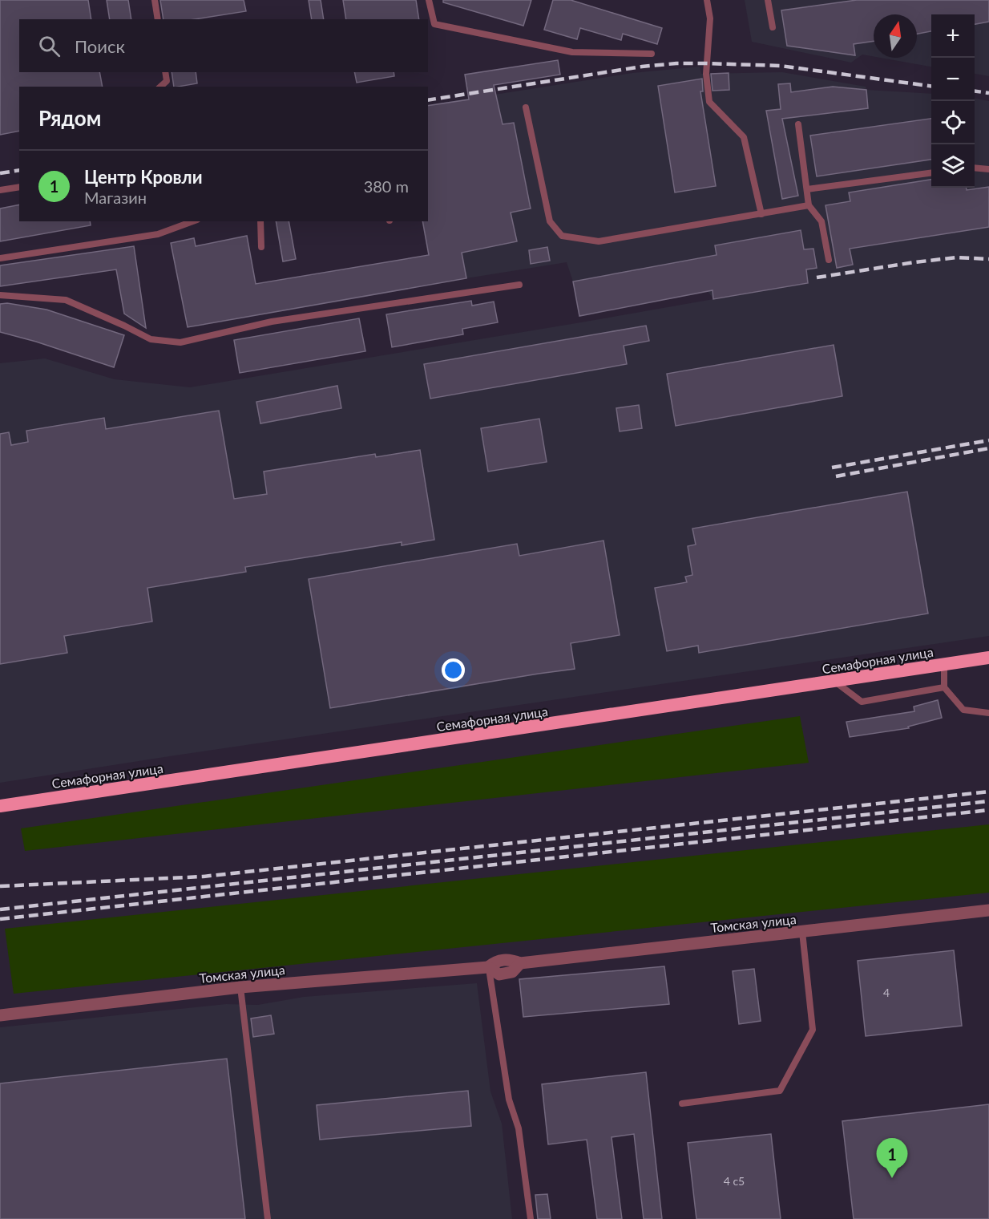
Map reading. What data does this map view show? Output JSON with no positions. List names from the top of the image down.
{
  "streets": {
    "highway": ["Семафорная улица"],
    "street": ["Томская улица"]
  },
  "house_numbers": ["4", "4 с5"],
  "north": "top",
  "page": {
    "map_buttons": ["+", "−"],
    "search": "Поиск",
    "heading": "Рядом",
    "list": [
      {
        "mark": "1",
        "name": "Центр Кровли",
        "note": "Магазин",
        "value": "380 m"
      }
    ],
    "pins": "1"
  }
}
